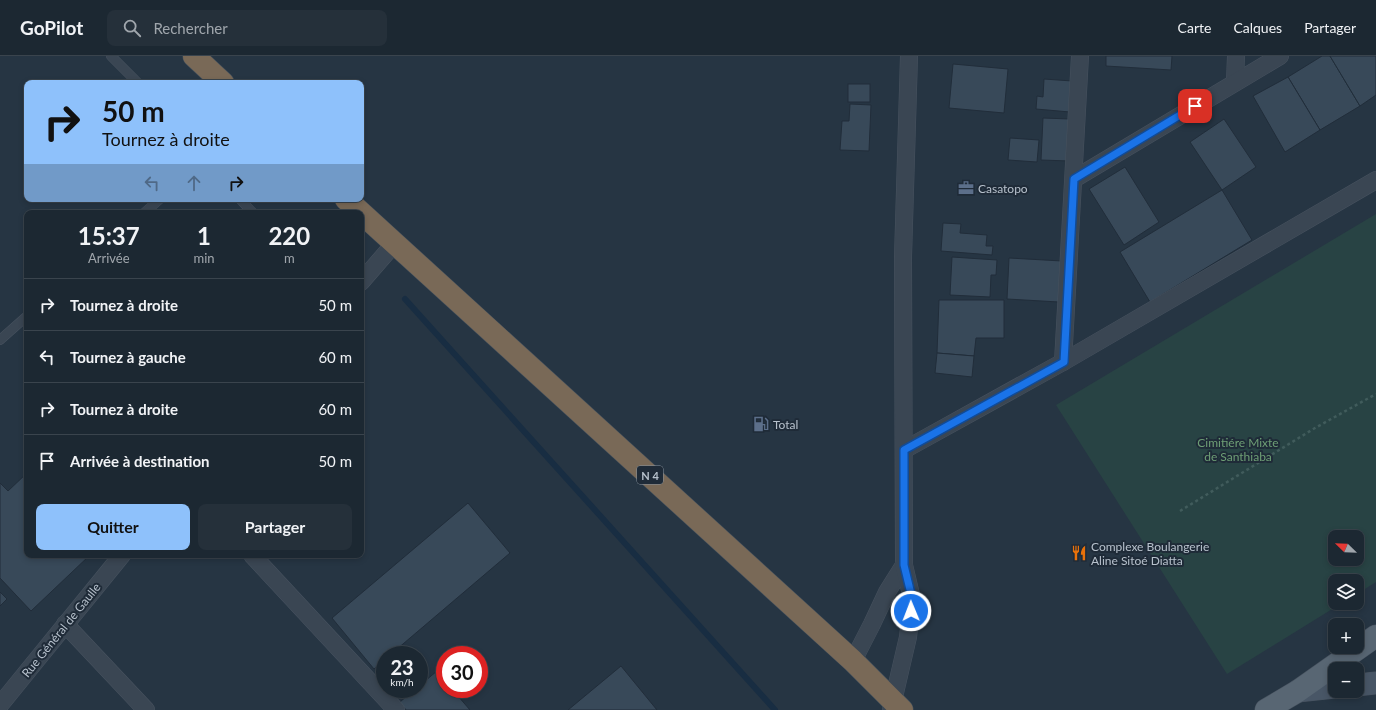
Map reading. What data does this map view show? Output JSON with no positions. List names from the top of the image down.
{
  "streets": {
    "highway": ["N 4"],
    "street": ["Rue Général de Gaulle"]
  },
  "parks": ["Cimitiére Mixte de Santhiaba"],
  "places": {
    "office": ["Casatopo"],
    "fuel station": ["Total"],
    "restaurant": ["Complexe Boulangerie Aline Sitoé Diatta"]
  },
  "north": "top left",
  "page": {
    "header": "GoPilot",
    "search": "Rechercher",
    "nav": ["Carte", "Calques", "Partager"],
    "turn": ["50 m", "Tournez à droite"],
    "eta": [
      "15:37",
      "Arrivée",
      "1",
      "min",
      "220",
      "m"
    ],
    "list": [
      {
        "name": "Tournez à droite",
        "value": "50 m"
      },
      {
        "name": "Tournez à gauche",
        "value": "60 m"
      },
      {
        "name": "Tournez à droite",
        "value": "60 m"
      },
      {
        "name": "Arrivée à destination",
        "value": "50 m"
      }
    ],
    "buttons": ["Quitter", "Partager"],
    "map_buttons": ["+", "−"],
    "speed": "23 km/h",
    "limit": "30"
  }
}
